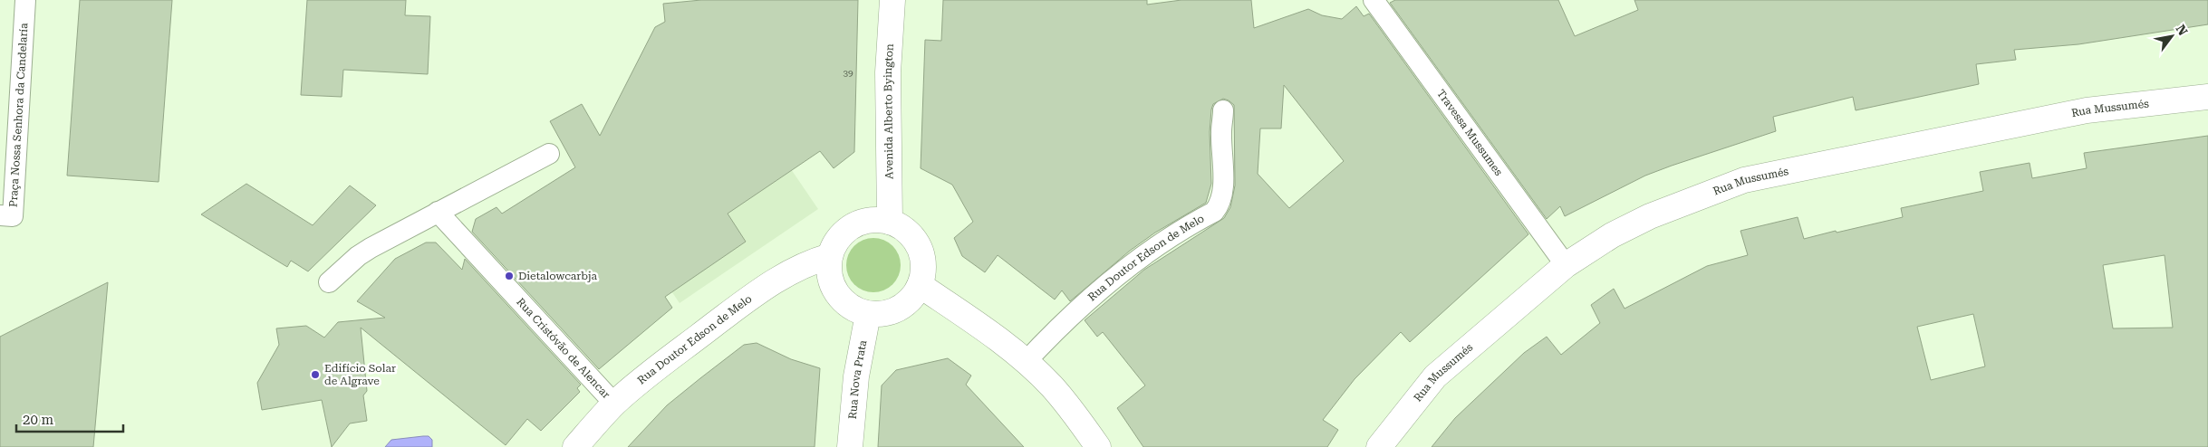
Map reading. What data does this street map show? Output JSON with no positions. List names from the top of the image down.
{
  "streets": {
    "street": [
      "Rua Mussumés",
      "Avenida Alberto Byington",
      "Rua Doutor Edson de Melo",
      "Rua Nova Prata"
    ],
    "lane": ["Praça Nossa Senhora da Candelaría", "Travessa Mussumes", "Rua Cristóvão de Alencar"]
  },
  "crossings": [
    ["Rua Mussumés", "Travessa Mussumes"],
    ["Avenida Alberto Byington", "Rua Doutor Edson de Melo"],
    ["Avenida Alberto Byington", "Rua Nova Prata"],
    ["Rua Doutor Edson de Melo", "Rua Cristóvão de Alencar"],
    ["Rua Doutor Edson de Melo", "Rua Nova Prata"]
  ],
  "places": ["Dietalowcarbja", "Edifício Solar de Algrave"],
  "house_numbers": ["39"],
  "scale_bar": "20 m",
  "north": "top right"
}
